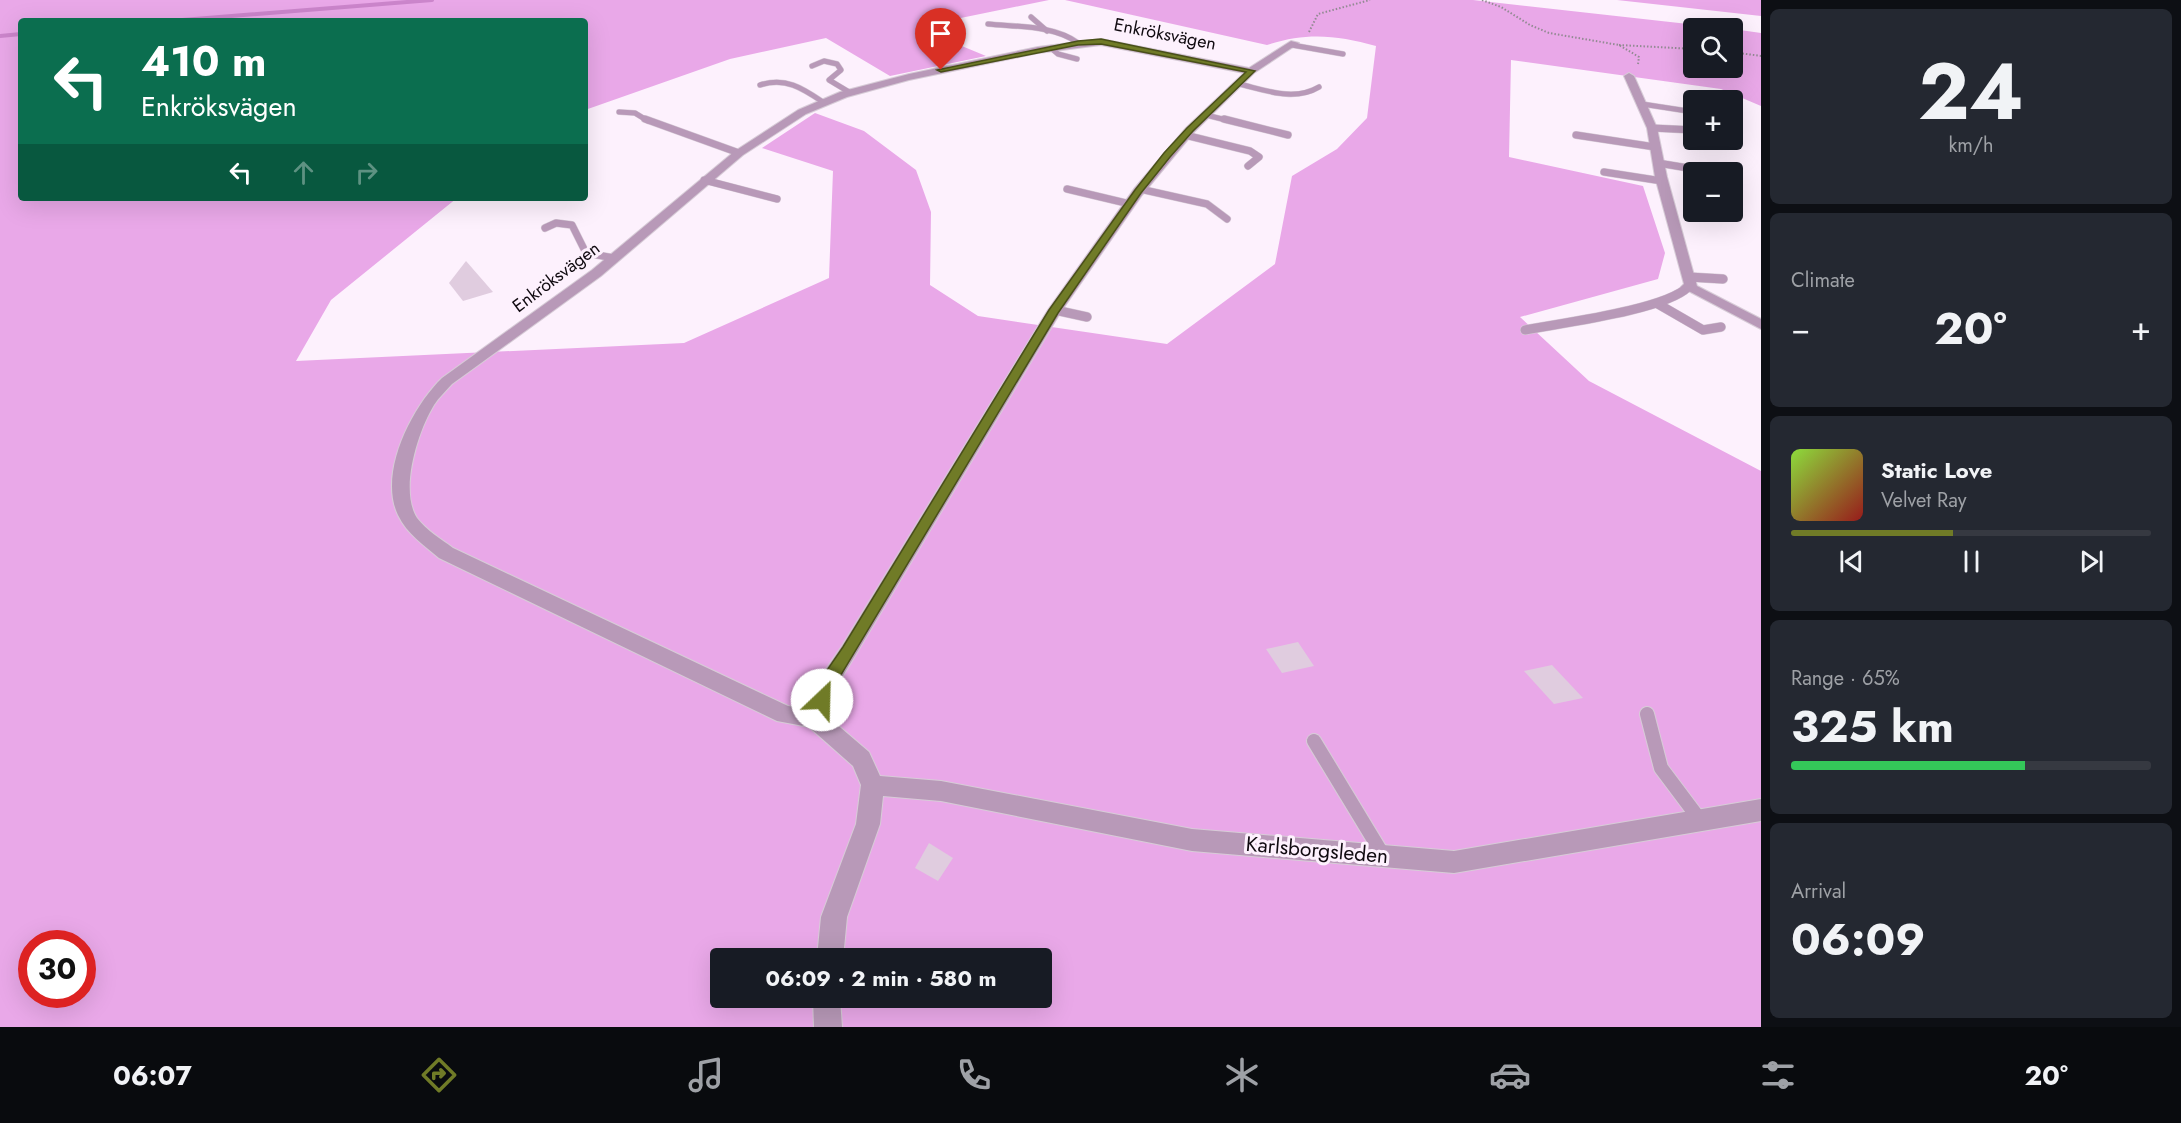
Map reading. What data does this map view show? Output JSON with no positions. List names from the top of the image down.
{
  "streets": {
    "street": ["Enkröksvägen", "Karlsborgsleden"]
  },
  "page": {
    "tile": [
      ["24", "km/h"],
      "Climate",
      ["Range · 65%", "325 km"],
      ["Arrival", "06:09"]
    ],
    "map_buttons": ["+", "−"],
    "turn": ["410 m", "Enkröksvägen"],
    "heat": ["−", "20°", "+"],
    "song": ["Static Love", "Velvet Ray"],
    "limit": "30",
    "trip": "06:09 · 2 min · 580 m",
    "tabs": ["06:07", "20°"]
  }
}
